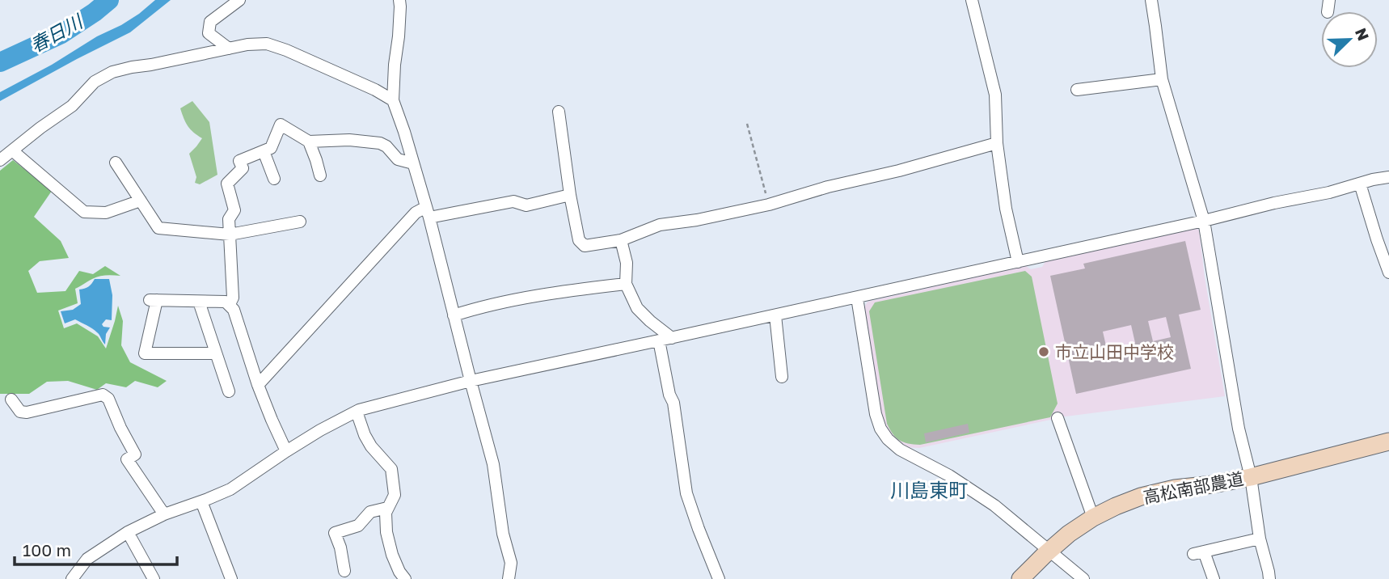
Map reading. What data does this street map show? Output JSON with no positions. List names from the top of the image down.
{
  "streets": {
    "street": ["高松南部農道"]
  },
  "districts": ["川島東町"],
  "water": ["春日川"],
  "places": ["市立山田中学校"],
  "scale_bar": "100 m",
  "north": "top right"
}
